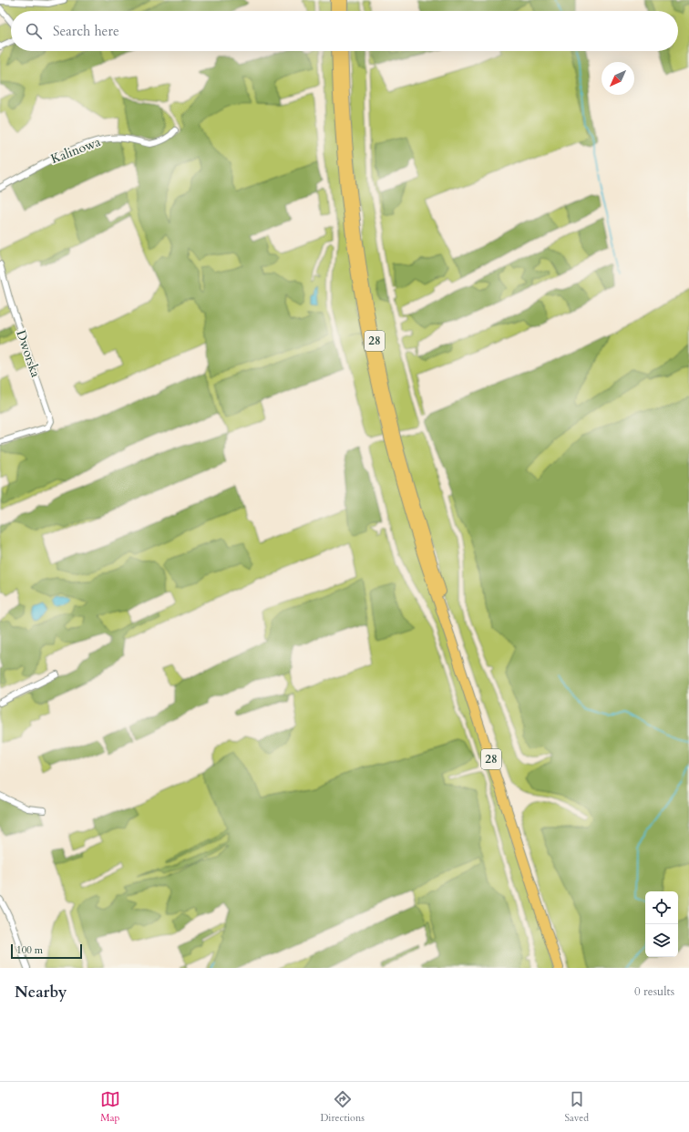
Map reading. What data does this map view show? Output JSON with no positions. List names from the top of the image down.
{
  "streets": {
    "main road": ["28"],
    "street": ["Kalinowa", "Dworska"]
  },
  "scale_bar": "100 m",
  "north": "bottom left",
  "page": {
    "search": "Search here",
    "scale": "100 m",
    "heading": ["Nearby", "0 results"],
    "nav": ["Map", "Directions", "Saved"]
  }
}
